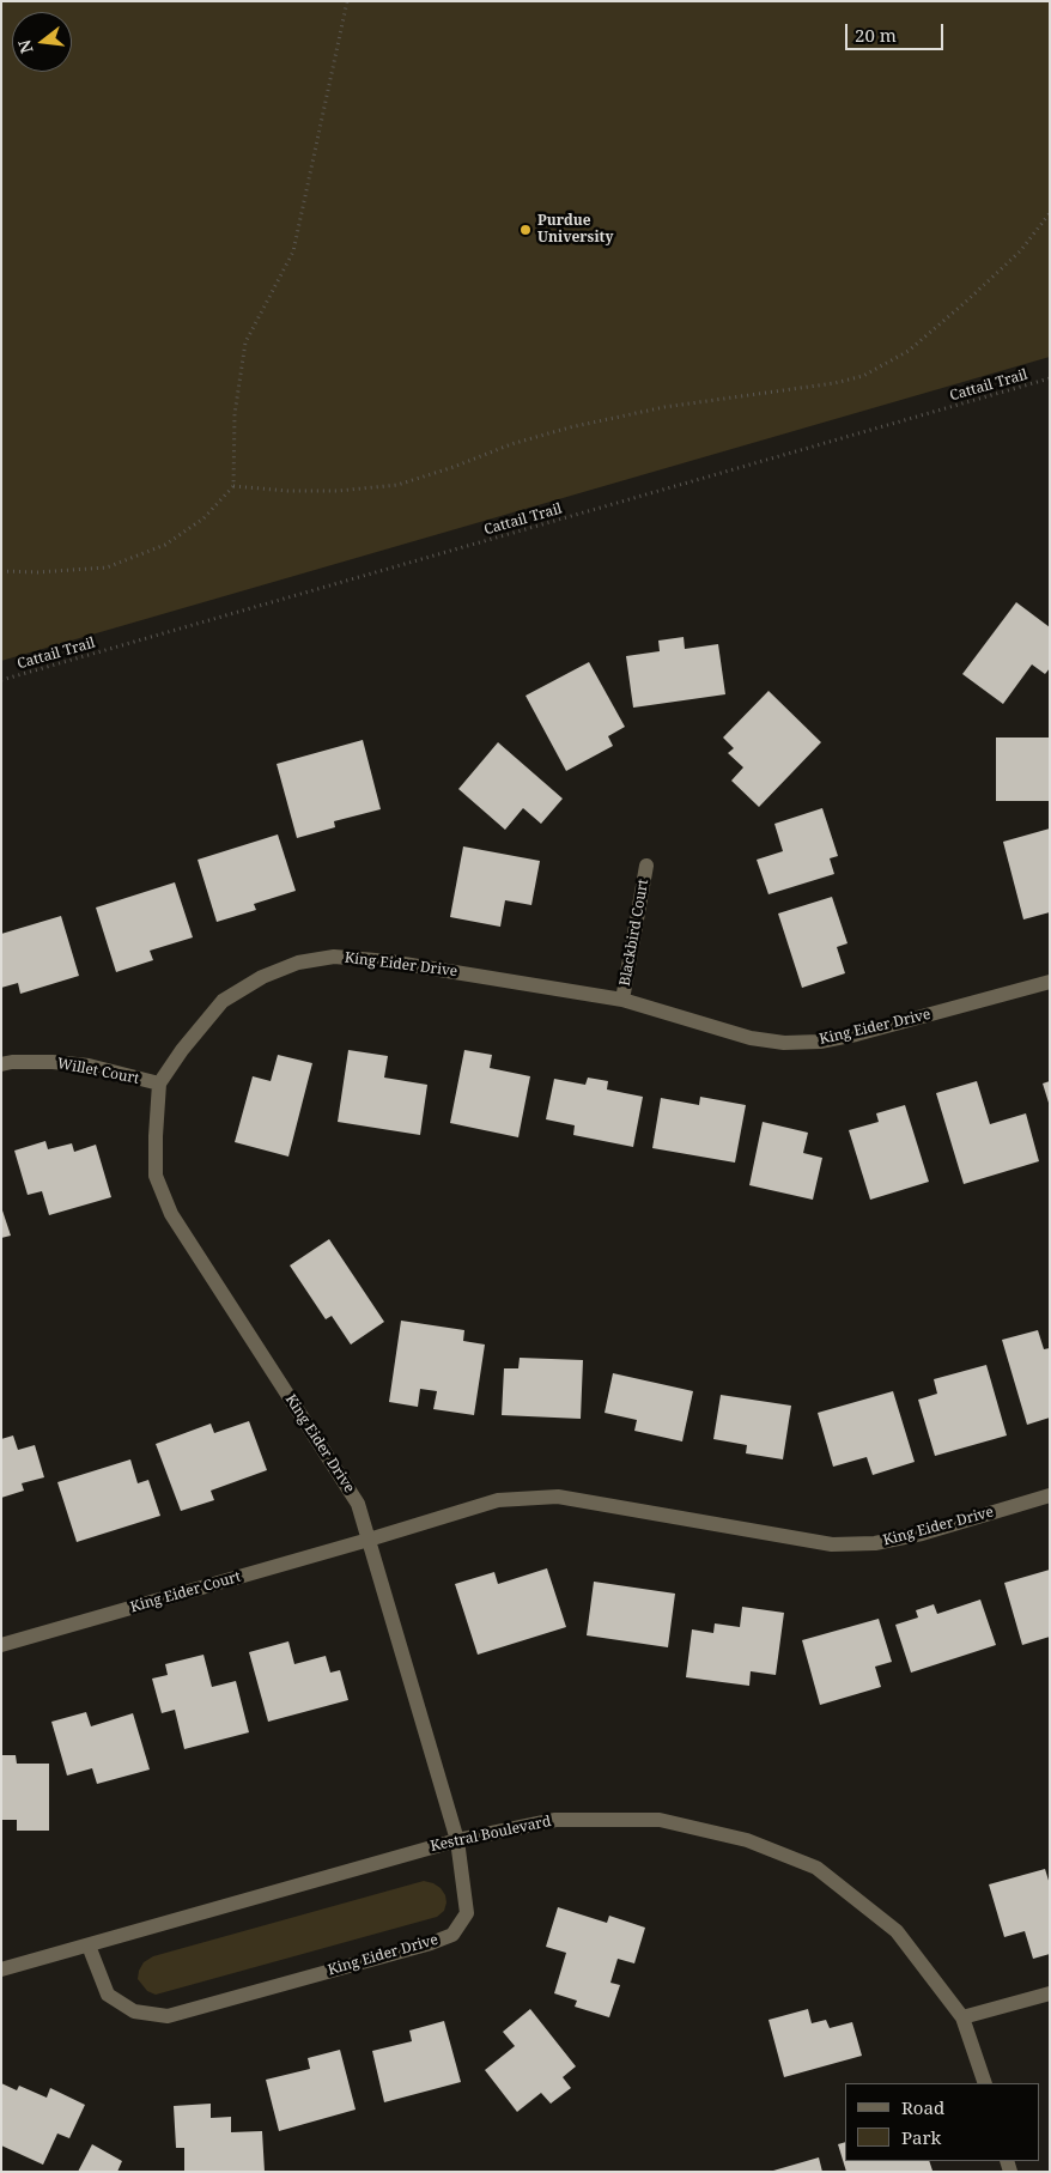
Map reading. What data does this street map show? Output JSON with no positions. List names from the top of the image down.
{
  "streets": {
    "street": [
      "Blackbird Court",
      "King Eider Drive",
      "Willet Court",
      "King Eider Court",
      "Kestral Boulevard"
    ],
    "path": ["Cattail Trail"]
  },
  "crossings": [
    ["Blackbird Court", "King Eider Drive"],
    ["King Eider Drive", "Willet Court"],
    ["King Eider Drive", "King Eider Court"],
    ["King Eider Drive", "Kestral Boulevard"]
  ],
  "places": ["Purdue University"],
  "legend": ["Road", "Park"],
  "scale_bar": "20 m",
  "north": "left"
}
